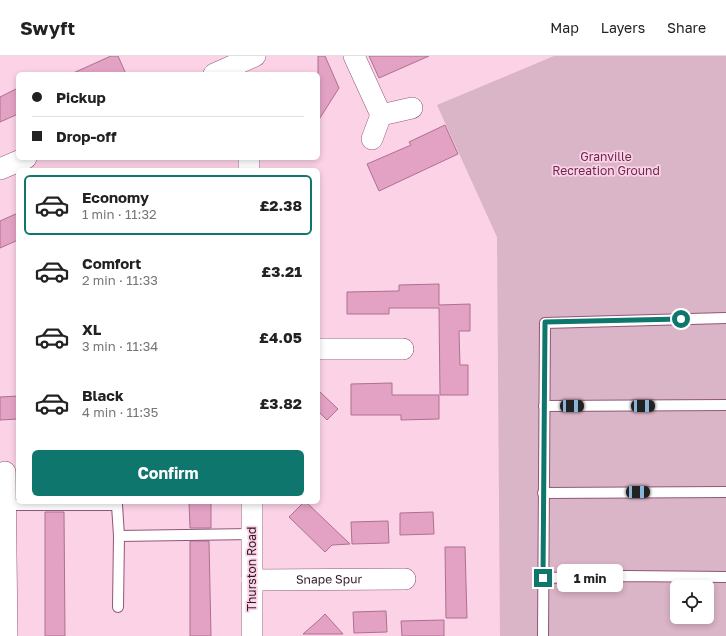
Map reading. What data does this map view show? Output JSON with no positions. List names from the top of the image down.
{
  "streets": {
    "street": ["Thurston Road", "Snape Spur"]
  },
  "crossings": [
    ["Thurston Road", "Snape Spur"]
  ],
  "parks": ["Granville Recreation Ground"],
  "page": {
    "header": "Swyft",
    "nav": ["Map", "Layers", "Share"],
    "banner": ["Pickup", "Drop-off"],
    "list": [
      {
        "name": "Economy",
        "note": "1 min · 11:32",
        "value": "£2.38"
      },
      {
        "name": "Comfort",
        "note": "2 min · 11:33",
        "value": "£3.21"
      },
      {
        "name": "XL",
        "note": "3 min · 11:34",
        "value": "£4.05"
      },
      {
        "name": "Black",
        "note": "4 min · 11:35",
        "value": "£3.82"
      }
    ],
    "buttons": "Confirm",
    "bubble": "1 min"
  }
}
